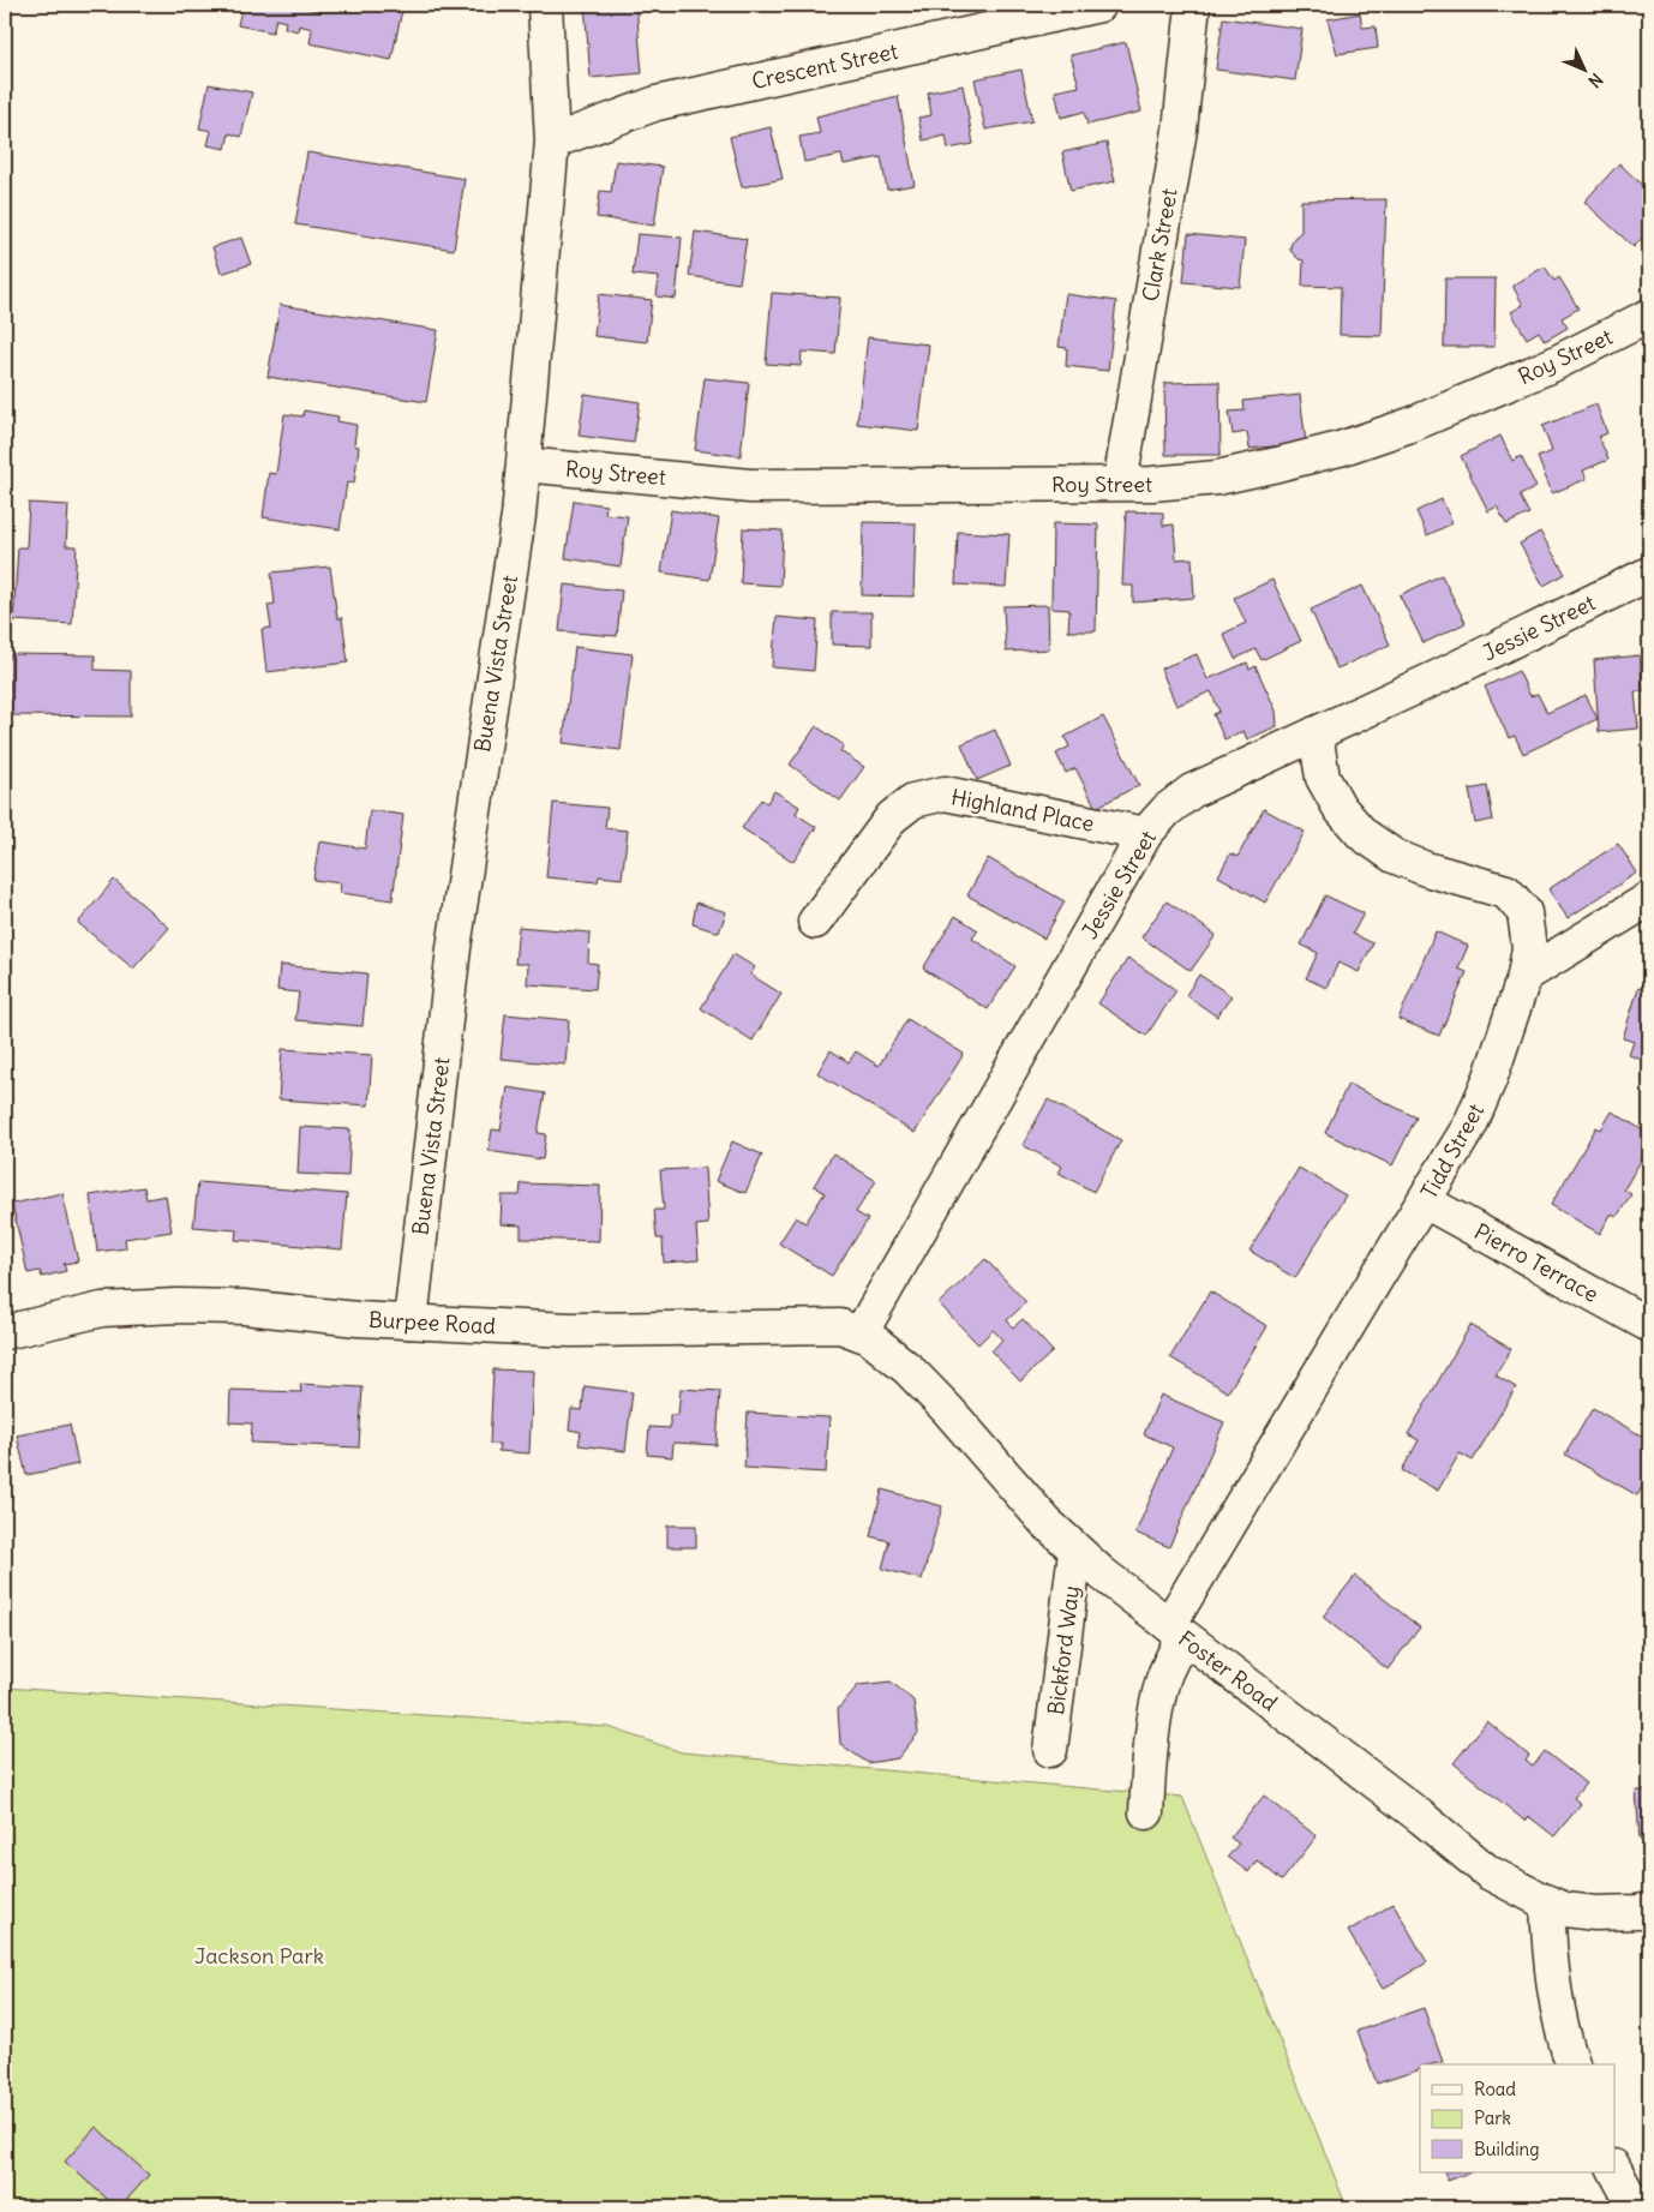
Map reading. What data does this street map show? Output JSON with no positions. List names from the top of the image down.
{
  "streets": {
    "street": [
      "Crescent Street",
      "Clark Street",
      "Roy Street",
      "Jessie Street",
      "Buena Vista Street",
      "Highland Place",
      "Tidd Street",
      "Pierro Terrace",
      "Burpee Road",
      "Bickford Way",
      "Foster Road"
    ]
  },
  "crossings": [
    ["Crescent Street", "Buena Vista Street"],
    ["Clark Street", "Roy Street"],
    ["Roy Street", "Buena Vista Street"],
    ["Jessie Street", "Highland Place"],
    ["Jessie Street", "Tidd Street"],
    ["Jessie Street", "Burpee Road"],
    ["Jessie Street", "Foster Road"],
    ["Buena Vista Street", "Burpee Road"],
    ["Tidd Street", "Pierro Terrace"],
    ["Tidd Street", "Foster Road"],
    ["Burpee Road", "Foster Road"],
    ["Bickford Way", "Foster Road"]
  ],
  "parks": ["Jackson Park"],
  "legend": ["Road", "Park", "Building"],
  "north": "bottom right"
}
